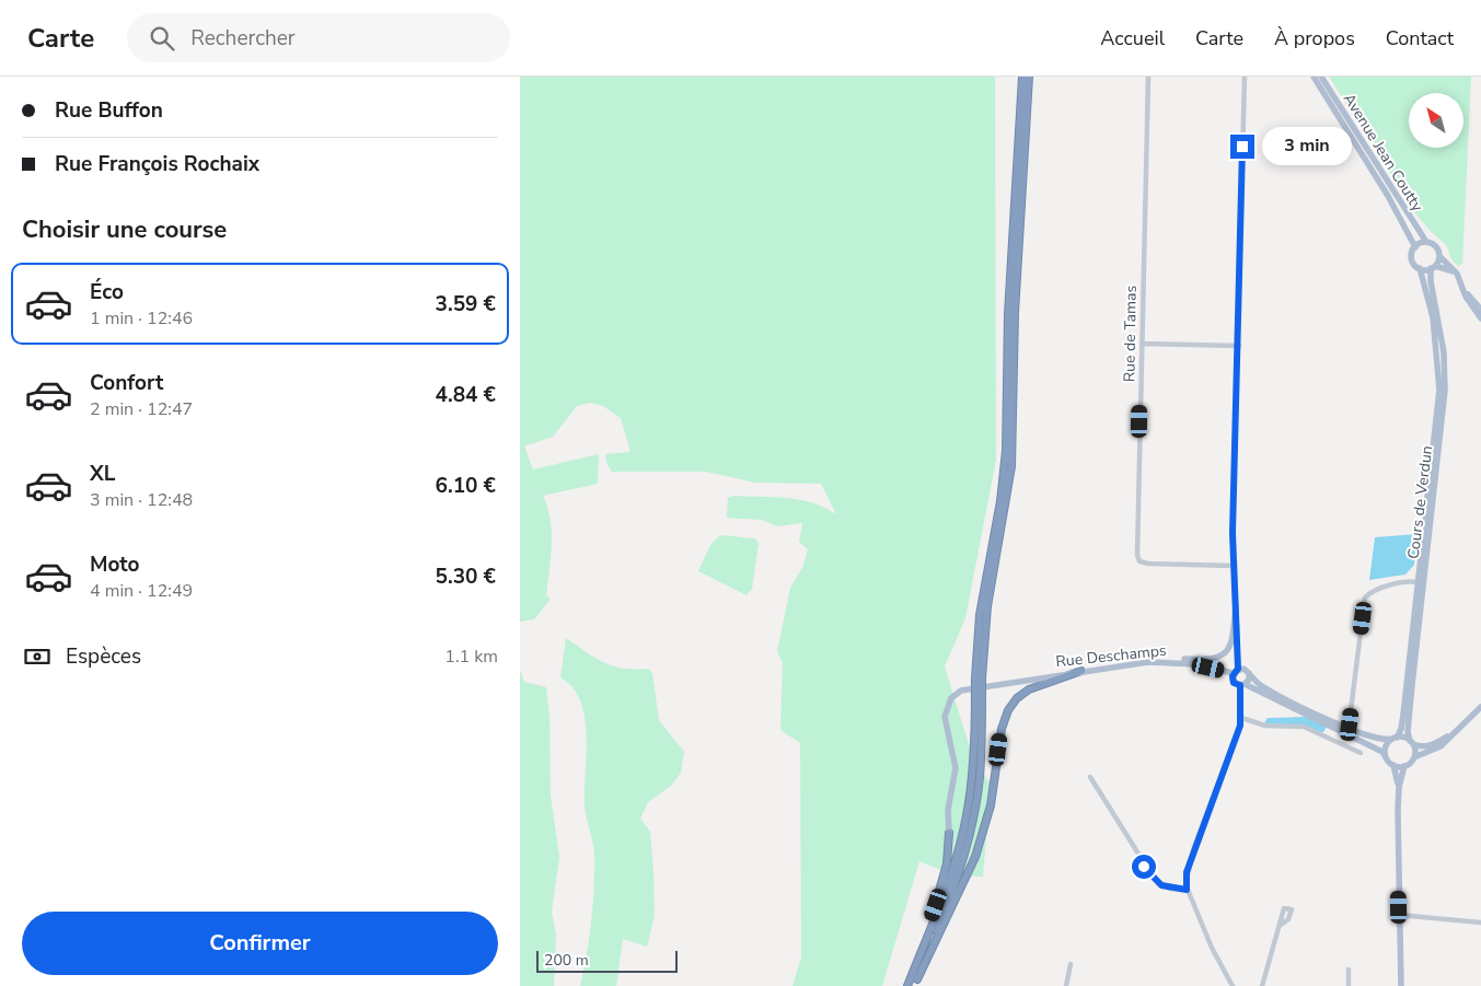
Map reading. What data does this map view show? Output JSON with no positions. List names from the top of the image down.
{
  "streets": {
    "main road": ["Avenue Jean Coutty", "Cours de Verdun", "Rue Deschamps"],
    "street": ["Rue de Tamas"]
  },
  "crossings": [
    ["Avenue Jean Coutty", "Cours de Verdun"]
  ],
  "scale_bar": "200 m",
  "north": "top left",
  "page": {
    "header": "Carte",
    "search": "Rechercher",
    "nav": [
      "Accueil",
      "Carte",
      "À propos",
      "Contact"
    ],
    "banner": ["Rue Buffon", "Rue François Rochaix"],
    "bubble": "3 min",
    "heading": "Choisir une course",
    "list": [
      {
        "name": "Éco",
        "note": "1 min · 12:46",
        "value": "3.59 €"
      },
      {
        "name": "Confort",
        "note": "2 min · 12:47",
        "value": "4.84 €"
      },
      {
        "name": "XL",
        "note": "3 min · 12:48",
        "value": "6.10 €"
      },
      {
        "name": "Moto",
        "note": "4 min · 12:49",
        "value": "5.30 €"
      }
    ],
    "pay": ["Espèces", "1.1 km"],
    "buttons": "Confirmer",
    "scale": "200 m"
  }
}
